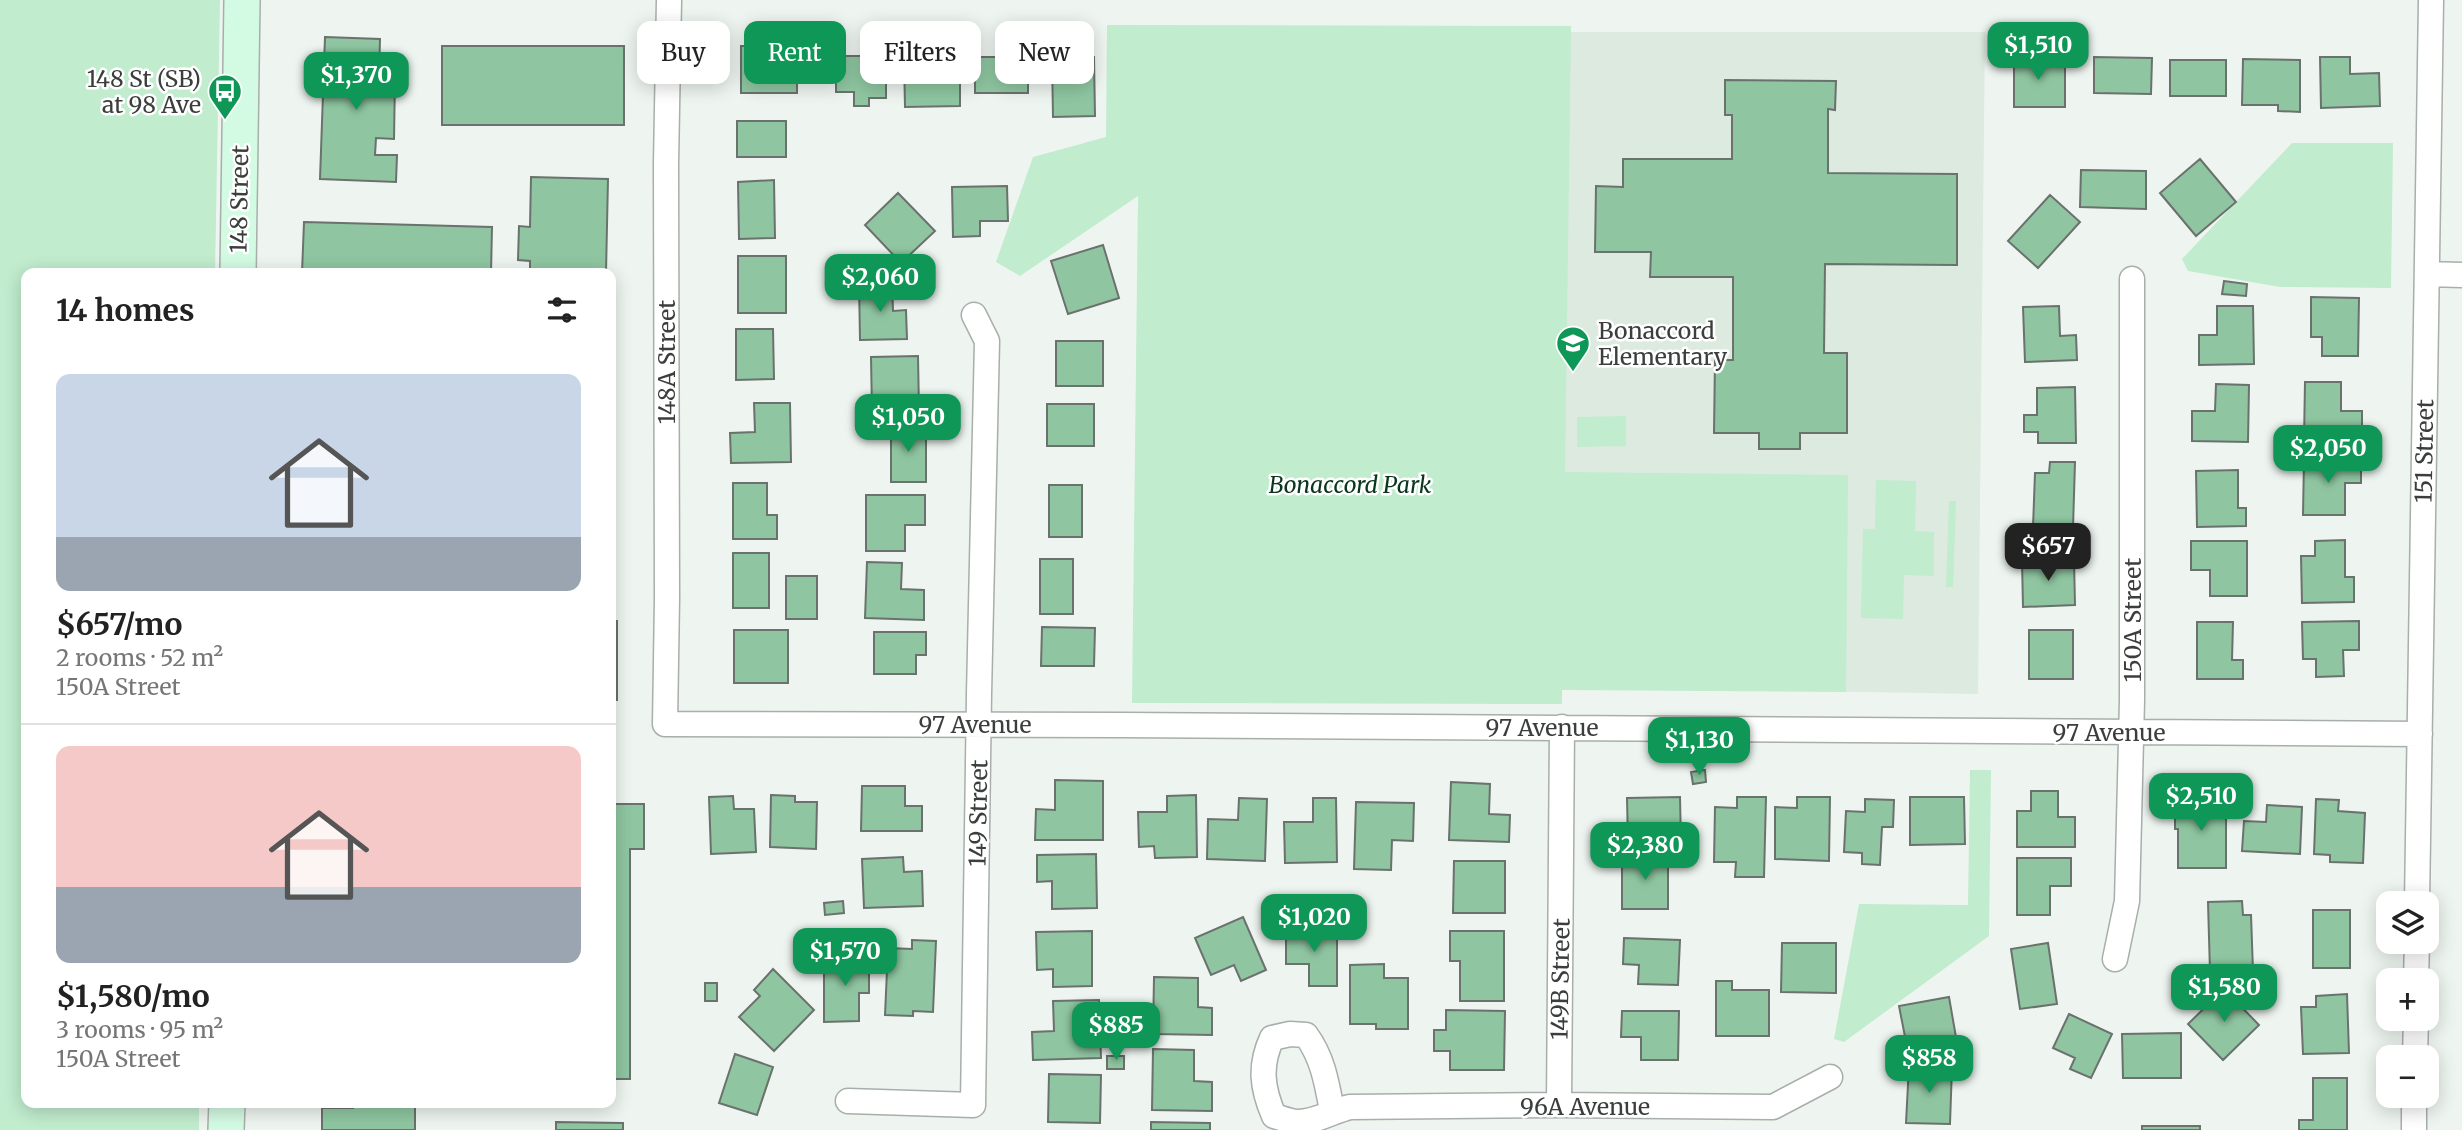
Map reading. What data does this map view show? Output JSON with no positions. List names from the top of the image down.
{
  "streets": {
    "main road": ["148 Street"],
    "street": [
      "148A Street",
      "151 Street",
      "150A Street",
      "97 Avenue",
      "149 Street",
      "149B Street",
      "96A Avenue"
    ]
  },
  "crossings": [
    ["148A Street", "97 Avenue"],
    ["151 Street", "97 Avenue"],
    ["150A Street", "97 Avenue"],
    ["97 Avenue", "149 Street"],
    ["97 Avenue", "149B Street"],
    ["149B Street", "96A Avenue"]
  ],
  "parks": ["Bonaccord Park"],
  "places": {
    "bus stop": ["148 St (SB) at 98 Ave"],
    "school or university": ["Bonaccord Elementary"]
  },
  "page": {
    "chip": [
      "Buy",
      "Rent",
      "Filters",
      "New"
    ],
    "price": [
      "$1,510",
      "$1,370",
      "$2,060",
      "$1,050",
      "$2,050",
      "$657",
      "$1,130",
      "$2,510",
      "$2,380",
      "$1,020",
      "$1,570",
      "$1,580",
      "$885",
      "$858"
    ],
    "heading": "14 homes",
    "list": [
      {
        "name": "$657/mo",
        "note": "2 rooms · 52 m² · 150A Street"
      },
      {
        "name": "$1,580/mo",
        "note": "3 rooms · 95 m² · 150A Street"
      }
    ],
    "map_buttons": ["+", "−"]
  }
}
